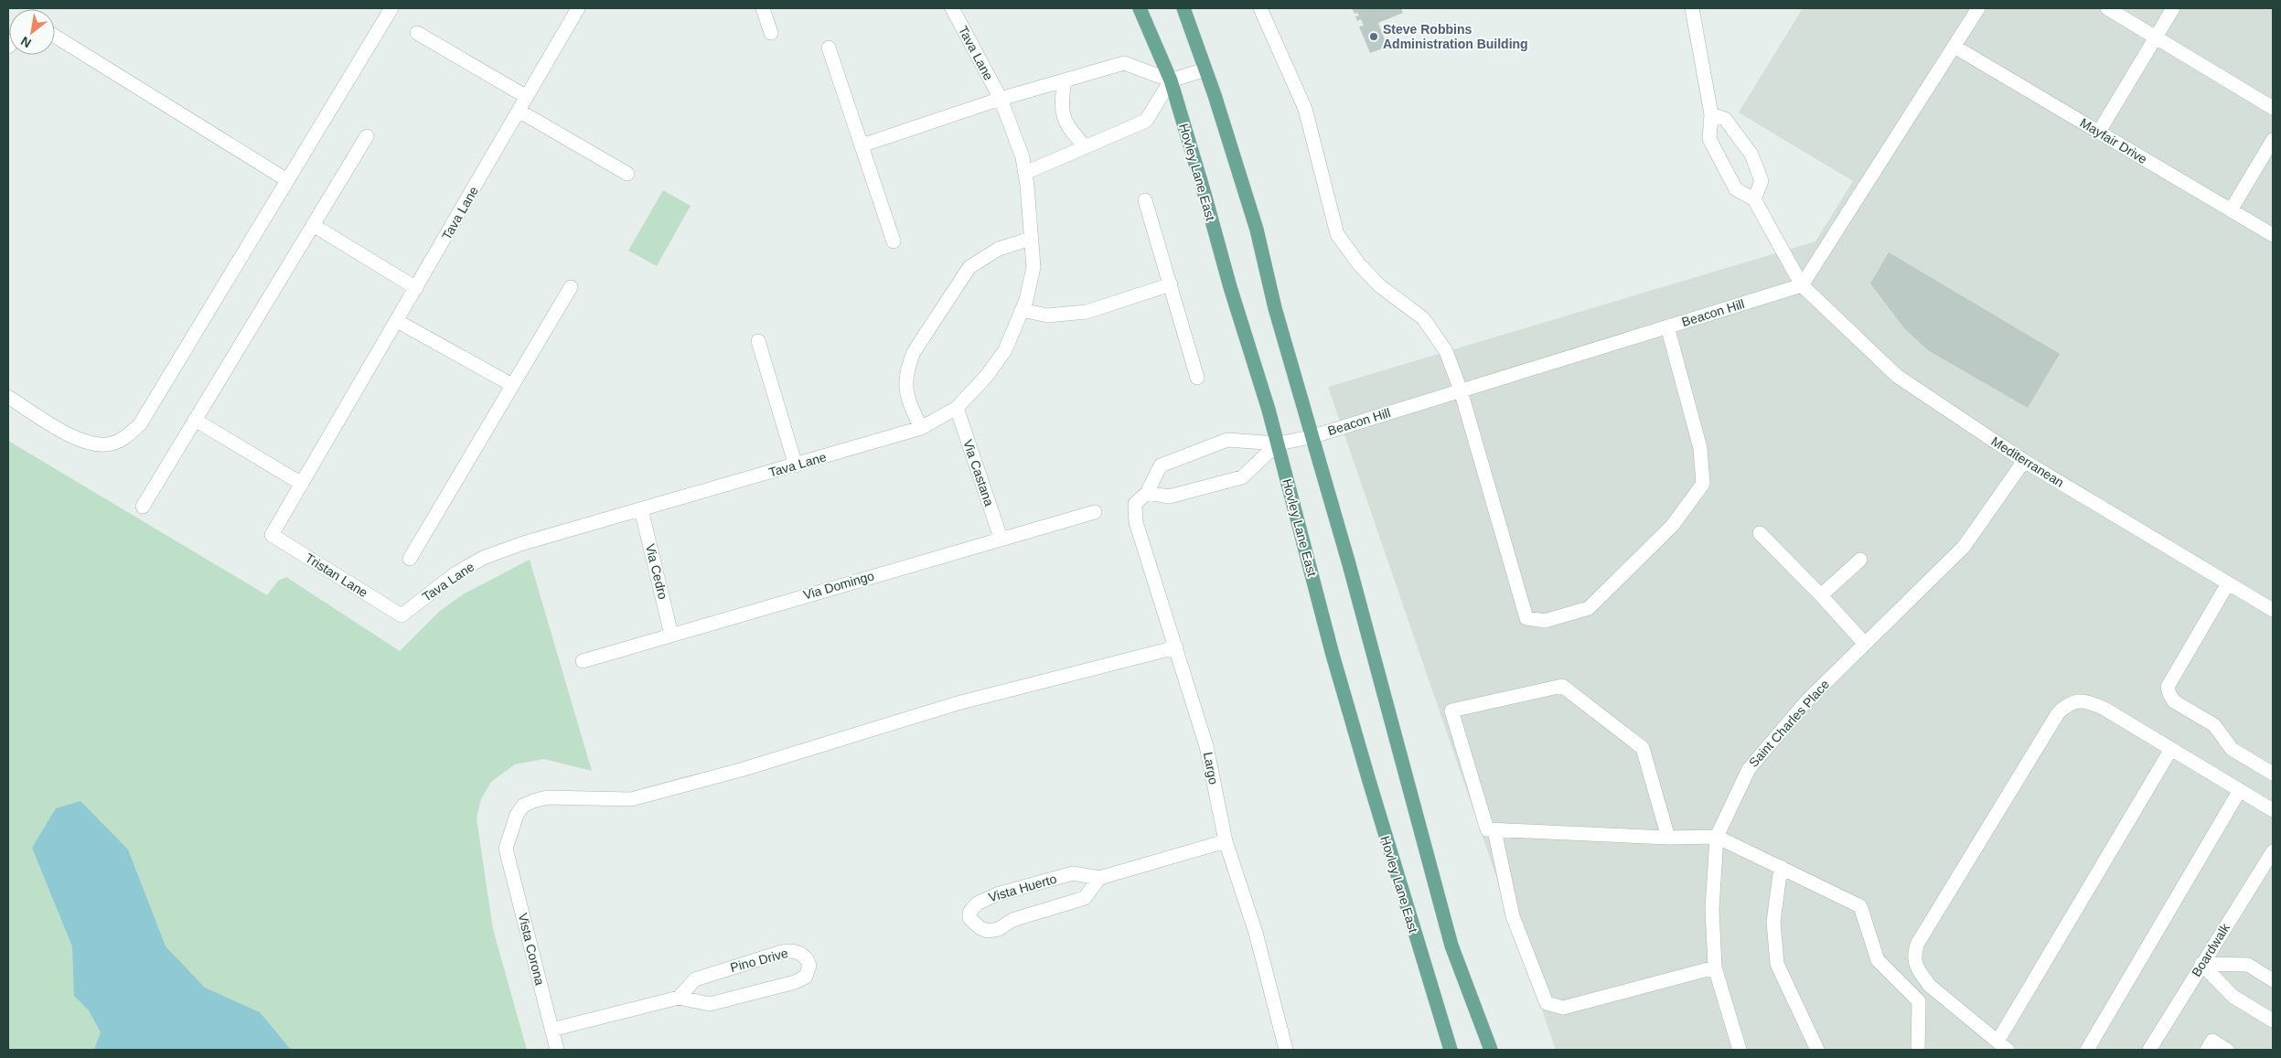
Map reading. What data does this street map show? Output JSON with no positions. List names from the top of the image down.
{
  "streets": {
    "main road": ["Hovley Lane East"],
    "street": [
      "Tava Lane",
      "Mayfair Drive",
      "Beacon Hill",
      "Mediterranean",
      "Via Castana",
      "Via Cedro",
      "Tristan Lane",
      "Via Domingo",
      "Saint Charles Place",
      "Largo",
      "Vista Huerto",
      "Vista Corona",
      "Boardwalk",
      "Pino Drive"
    ]
  },
  "crossings": [
    ["Tava Lane", "Via Castana"],
    ["Tava Lane", "Via Cedro"],
    ["Tava Lane", "Tristan Lane"],
    ["Hovley Lane East", "Largo"],
    ["Beacon Hill", "Mediterranean"],
    ["Beacon Hill", "Largo"],
    ["Mediterranean", "Saint Charles Place"],
    ["Via Castana", "Via Domingo"],
    ["Via Cedro", "Via Domingo"],
    ["Largo", "Vista Huerto"],
    ["Largo", "Vista Corona"],
    ["Vista Corona", "Pino Drive"]
  ],
  "places": ["Steve Robbins Administration Building"],
  "north": "bottom left"
}
